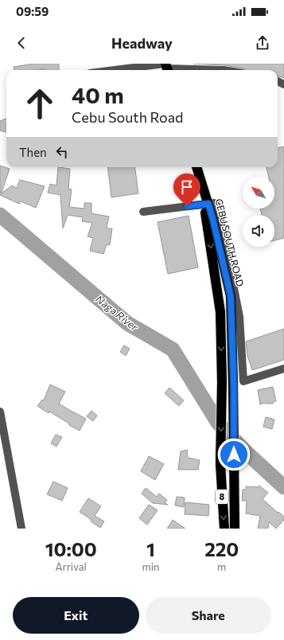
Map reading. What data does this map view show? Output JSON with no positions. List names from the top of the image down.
{
  "streets": {
    "highway": ["CEBU SOUTH ROAD", "8"]
  },
  "water": ["Naga River"],
  "north": "top left",
  "page": {
    "status": "09:59",
    "header": "Headway",
    "turn": ["40 m", "Cebu South Road"],
    "then": "Then",
    "eta": [
      "10:00",
      "Arrival",
      "1",
      "min",
      "220",
      "m"
    ],
    "buttons": ["Exit", "Share"]
  }
}
